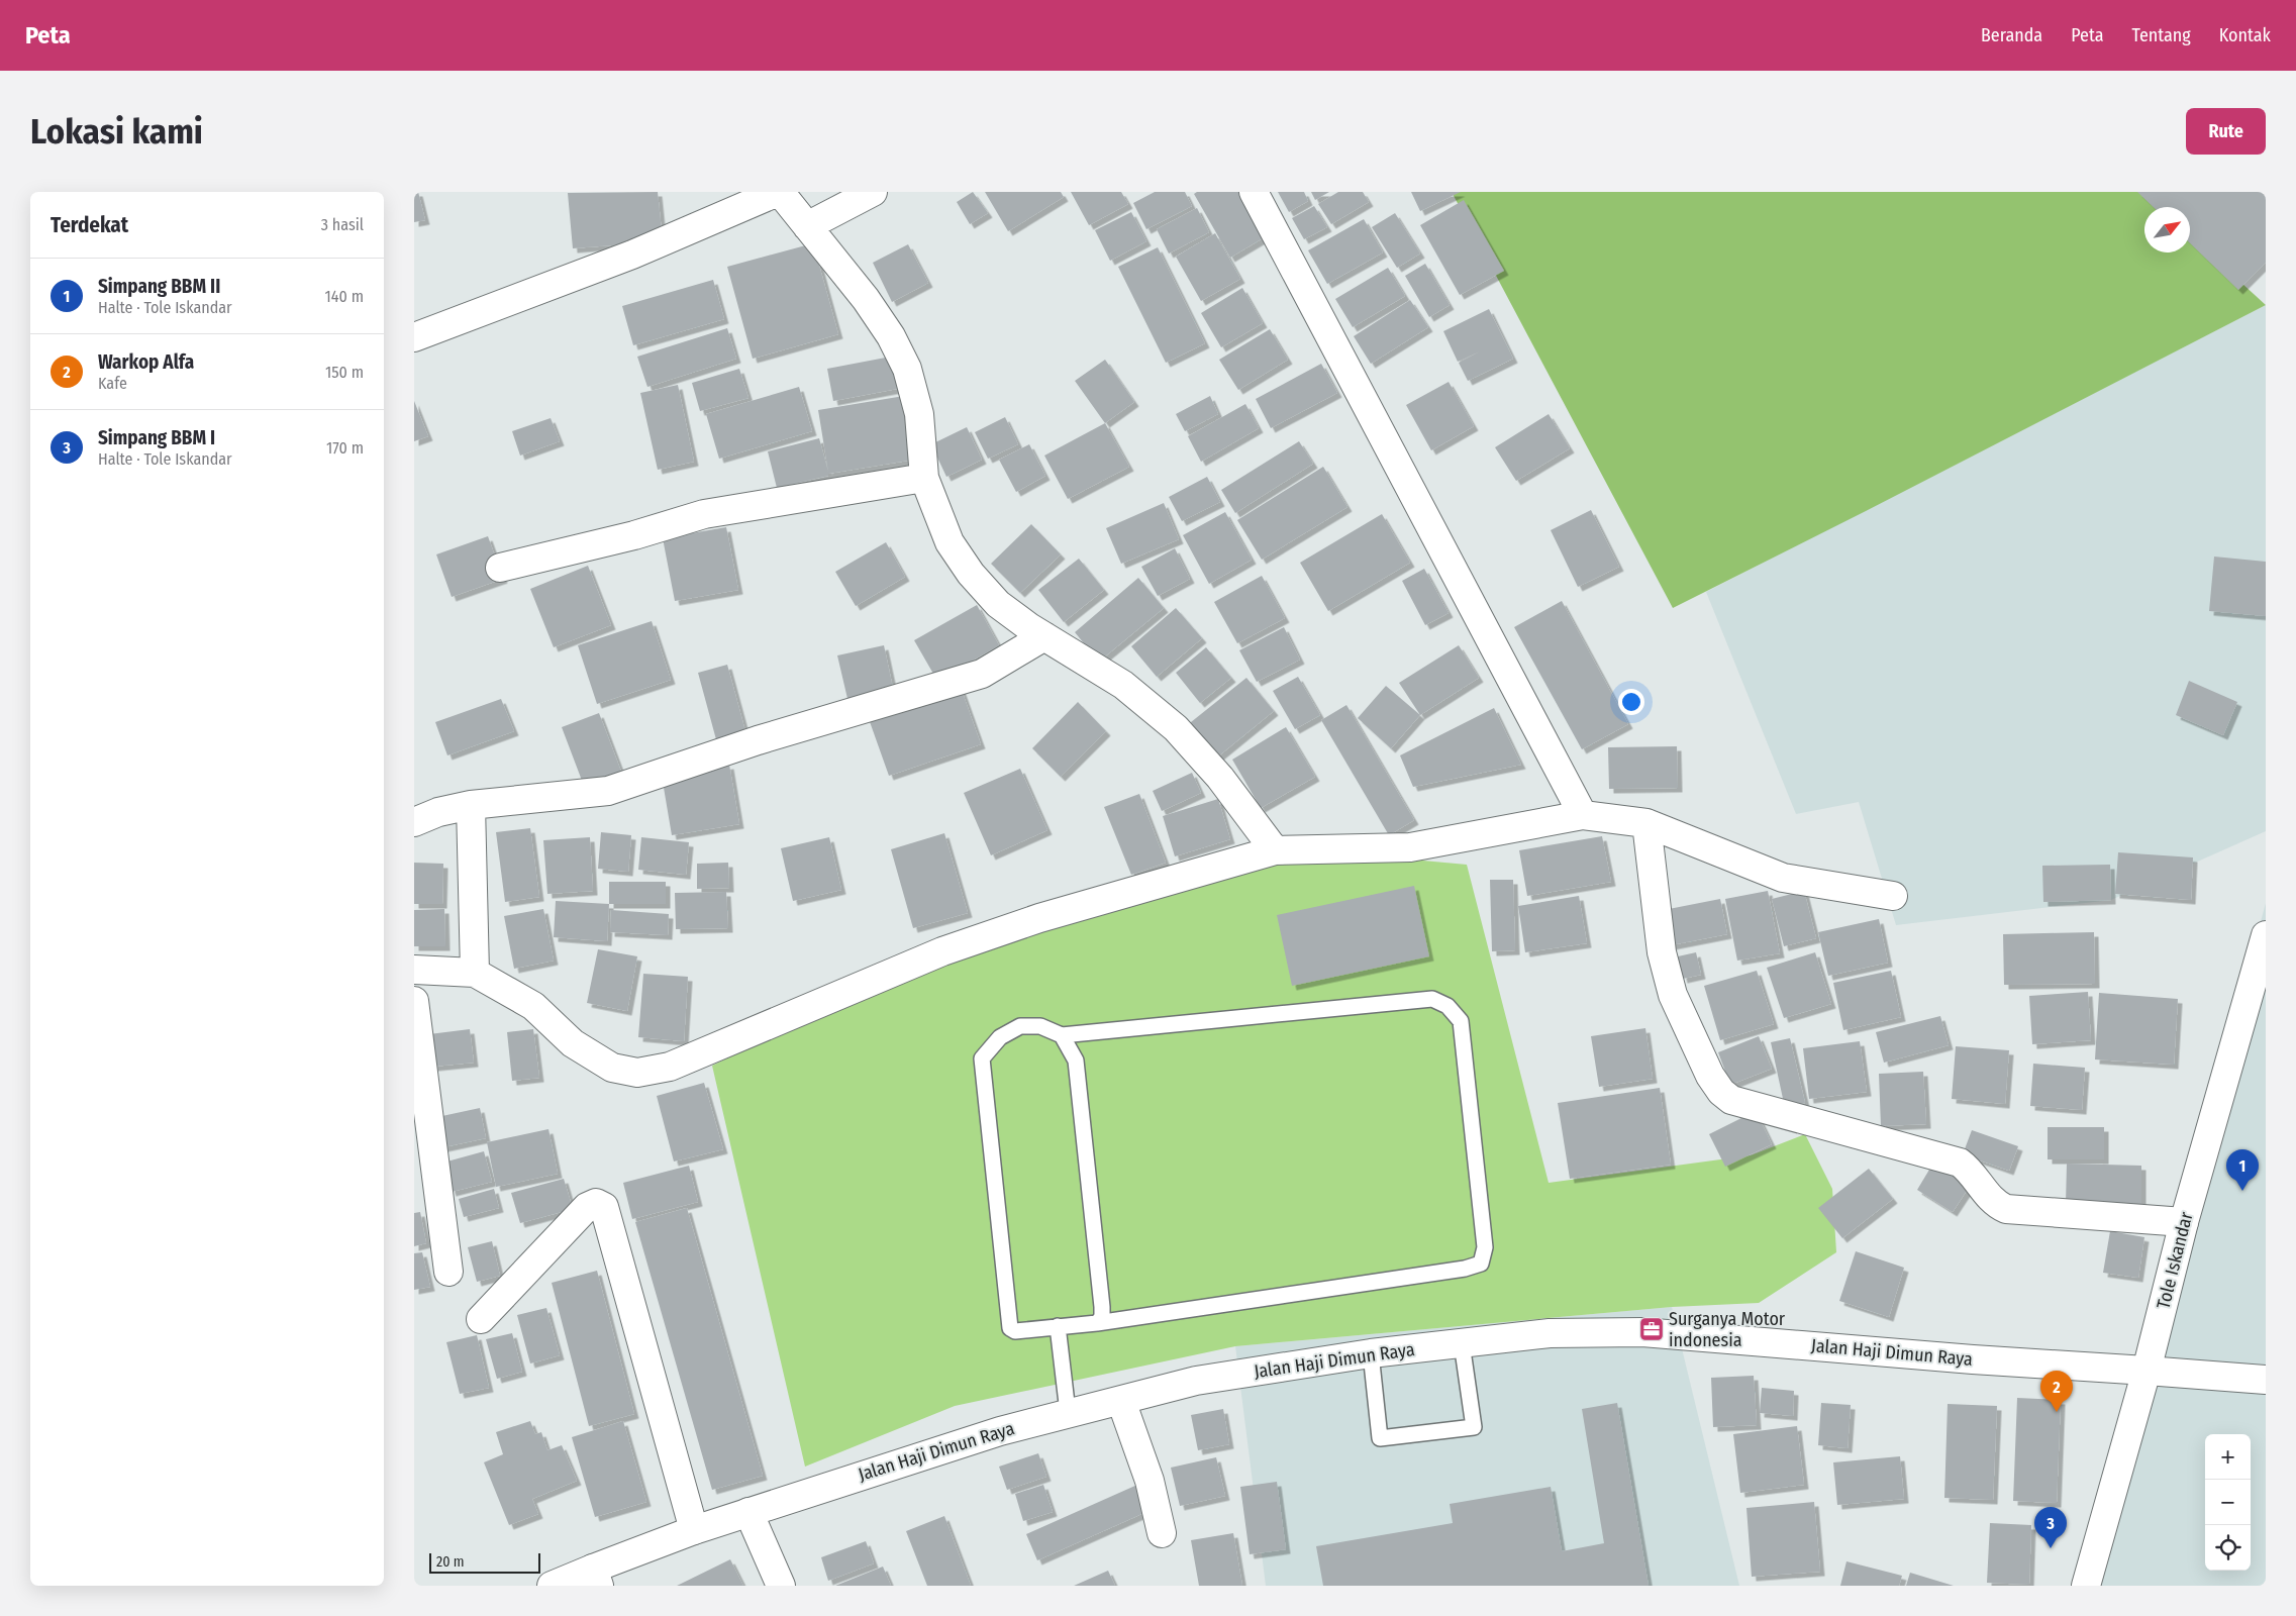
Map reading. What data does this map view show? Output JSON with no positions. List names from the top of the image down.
{
  "streets": {
    "street": ["Tole Iskandar", "Jalan Haji Dimun Raya"]
  },
  "crossings": [
    ["Tole Iskandar", "Jalan Haji Dimun Raya"]
  ],
  "places": {
    "office": ["Surganya Motor indonesia"]
  },
  "scale_bar": "20 m",
  "north": "top right",
  "page": {
    "header": "Peta",
    "nav": [
      "Beranda",
      "Peta",
      "Tentang",
      "Kontak"
    ],
    "buttons": "Rute",
    "title": "Lokasi kami",
    "heading": ["Terdekat", "3 hasil"],
    "list": [
      {
        "mark": "1",
        "name": "Simpang BBM II",
        "note": "Halte · Tole Iskandar",
        "value": "140 m"
      },
      {
        "mark": "2",
        "name": "Warkop Alfa",
        "note": "Kafe",
        "value": "150 m"
      },
      {
        "mark": "3",
        "name": "Simpang BBM I",
        "note": "Halte · Tole Iskandar",
        "value": "170 m"
      }
    ],
    "pins": ["1", "2", "3"],
    "map_buttons": ["+", "−"],
    "scale": "20 m"
  }
}
